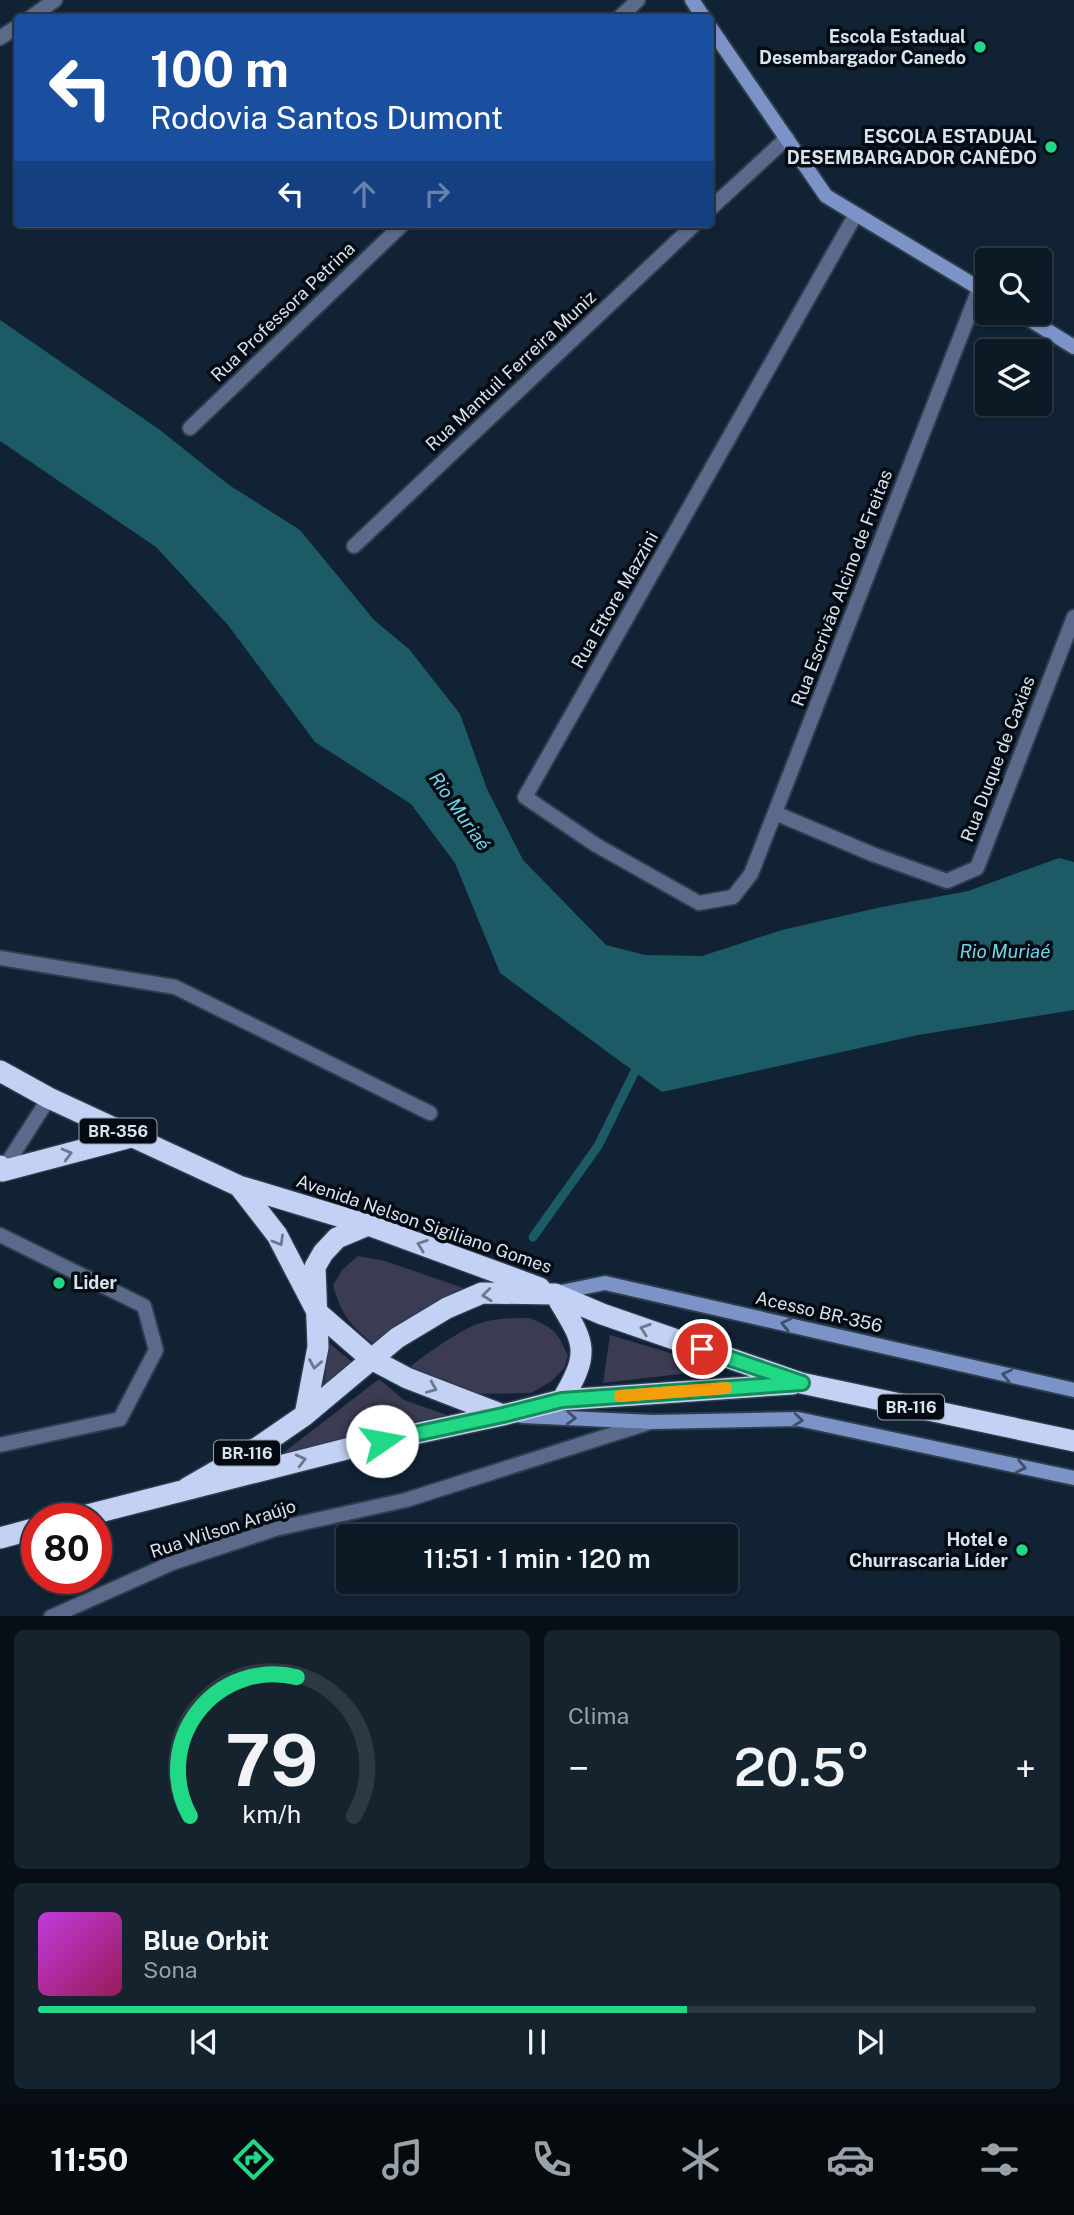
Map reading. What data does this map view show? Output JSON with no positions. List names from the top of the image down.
{
  "streets": {
    "highway": ["BR-356", "Avenida Nelson Sigiliano Gomes", "BR-116"],
    "main road": ["Acesso BR-356"],
    "street": [
      "Rua Professora Petrina",
      "Rua Mantuil Ferreira Muniz",
      "Rua Escrivão Alcino de Freitas",
      "Rua Ettore Mazzini",
      "Rua Duque de Caxias",
      "Rua Wilson Araújo"
    ]
  },
  "crossings": [
    ["Rua Escrivão Alcino de Freitas", "Rua Ettore Mazzini"],
    ["Rua Escrivão Alcino de Freitas", "Rua Duque de Caxias"],
    ["BR-356", "Avenida Nelson Sigiliano Gomes"],
    ["BR-356", "BR-116"],
    ["Avenida Nelson Sigiliano Gomes", "Acesso BR-356"],
    ["Avenida Nelson Sigiliano Gomes", "BR-116"],
    ["Acesso BR-356", "BR-116"]
  ],
  "water": ["Rio Muriaé"],
  "places": [
    "Escola Estadual Desembargador Canedo",
    "ESCOLA ESTADUAL DESEMBARGADOR CANÊDO",
    "Lider",
    "Hotel e Churrascaria Líder"
  ],
  "page": {
    "turn": ["100 m", "Rodovia Santos Dumont"],
    "limit": "80",
    "trip": "11:51 · 1 min · 120 m",
    "tile": "Clima",
    "heat": ["−", "20.5°", "+"],
    "song": ["Blue Orbit", "Sona"],
    "tabs": "11:50",
    "gauge": ["79", "km/h"]
  }
}
